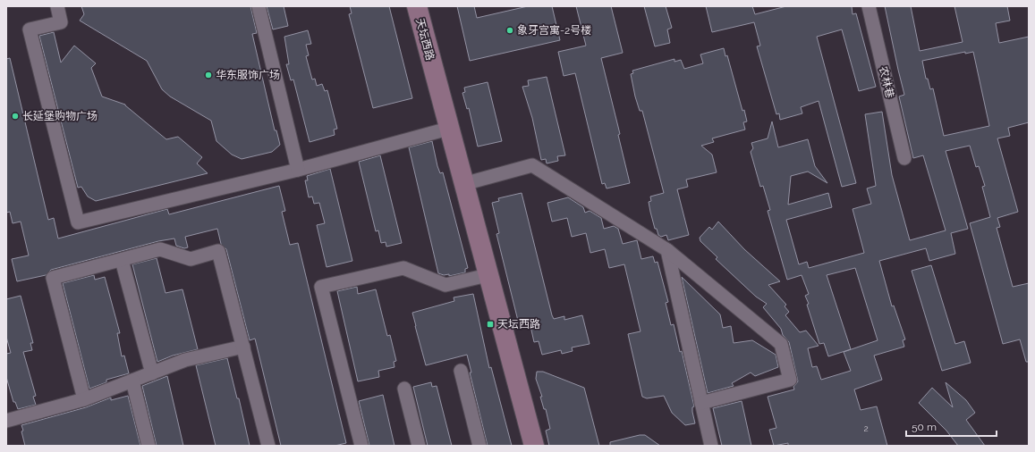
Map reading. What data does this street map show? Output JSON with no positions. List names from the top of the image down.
{
  "streets": {
    "street": ["天坛西路", "农林巷"]
  },
  "places": {
    "other": ["象牙宫寓-2号楼", "华东服饰广场", "长延堡购物广场"],
    "transit": ["天坛西路"]
  },
  "house_numbers": ["2"],
  "scale_bar": "50 m"
}
